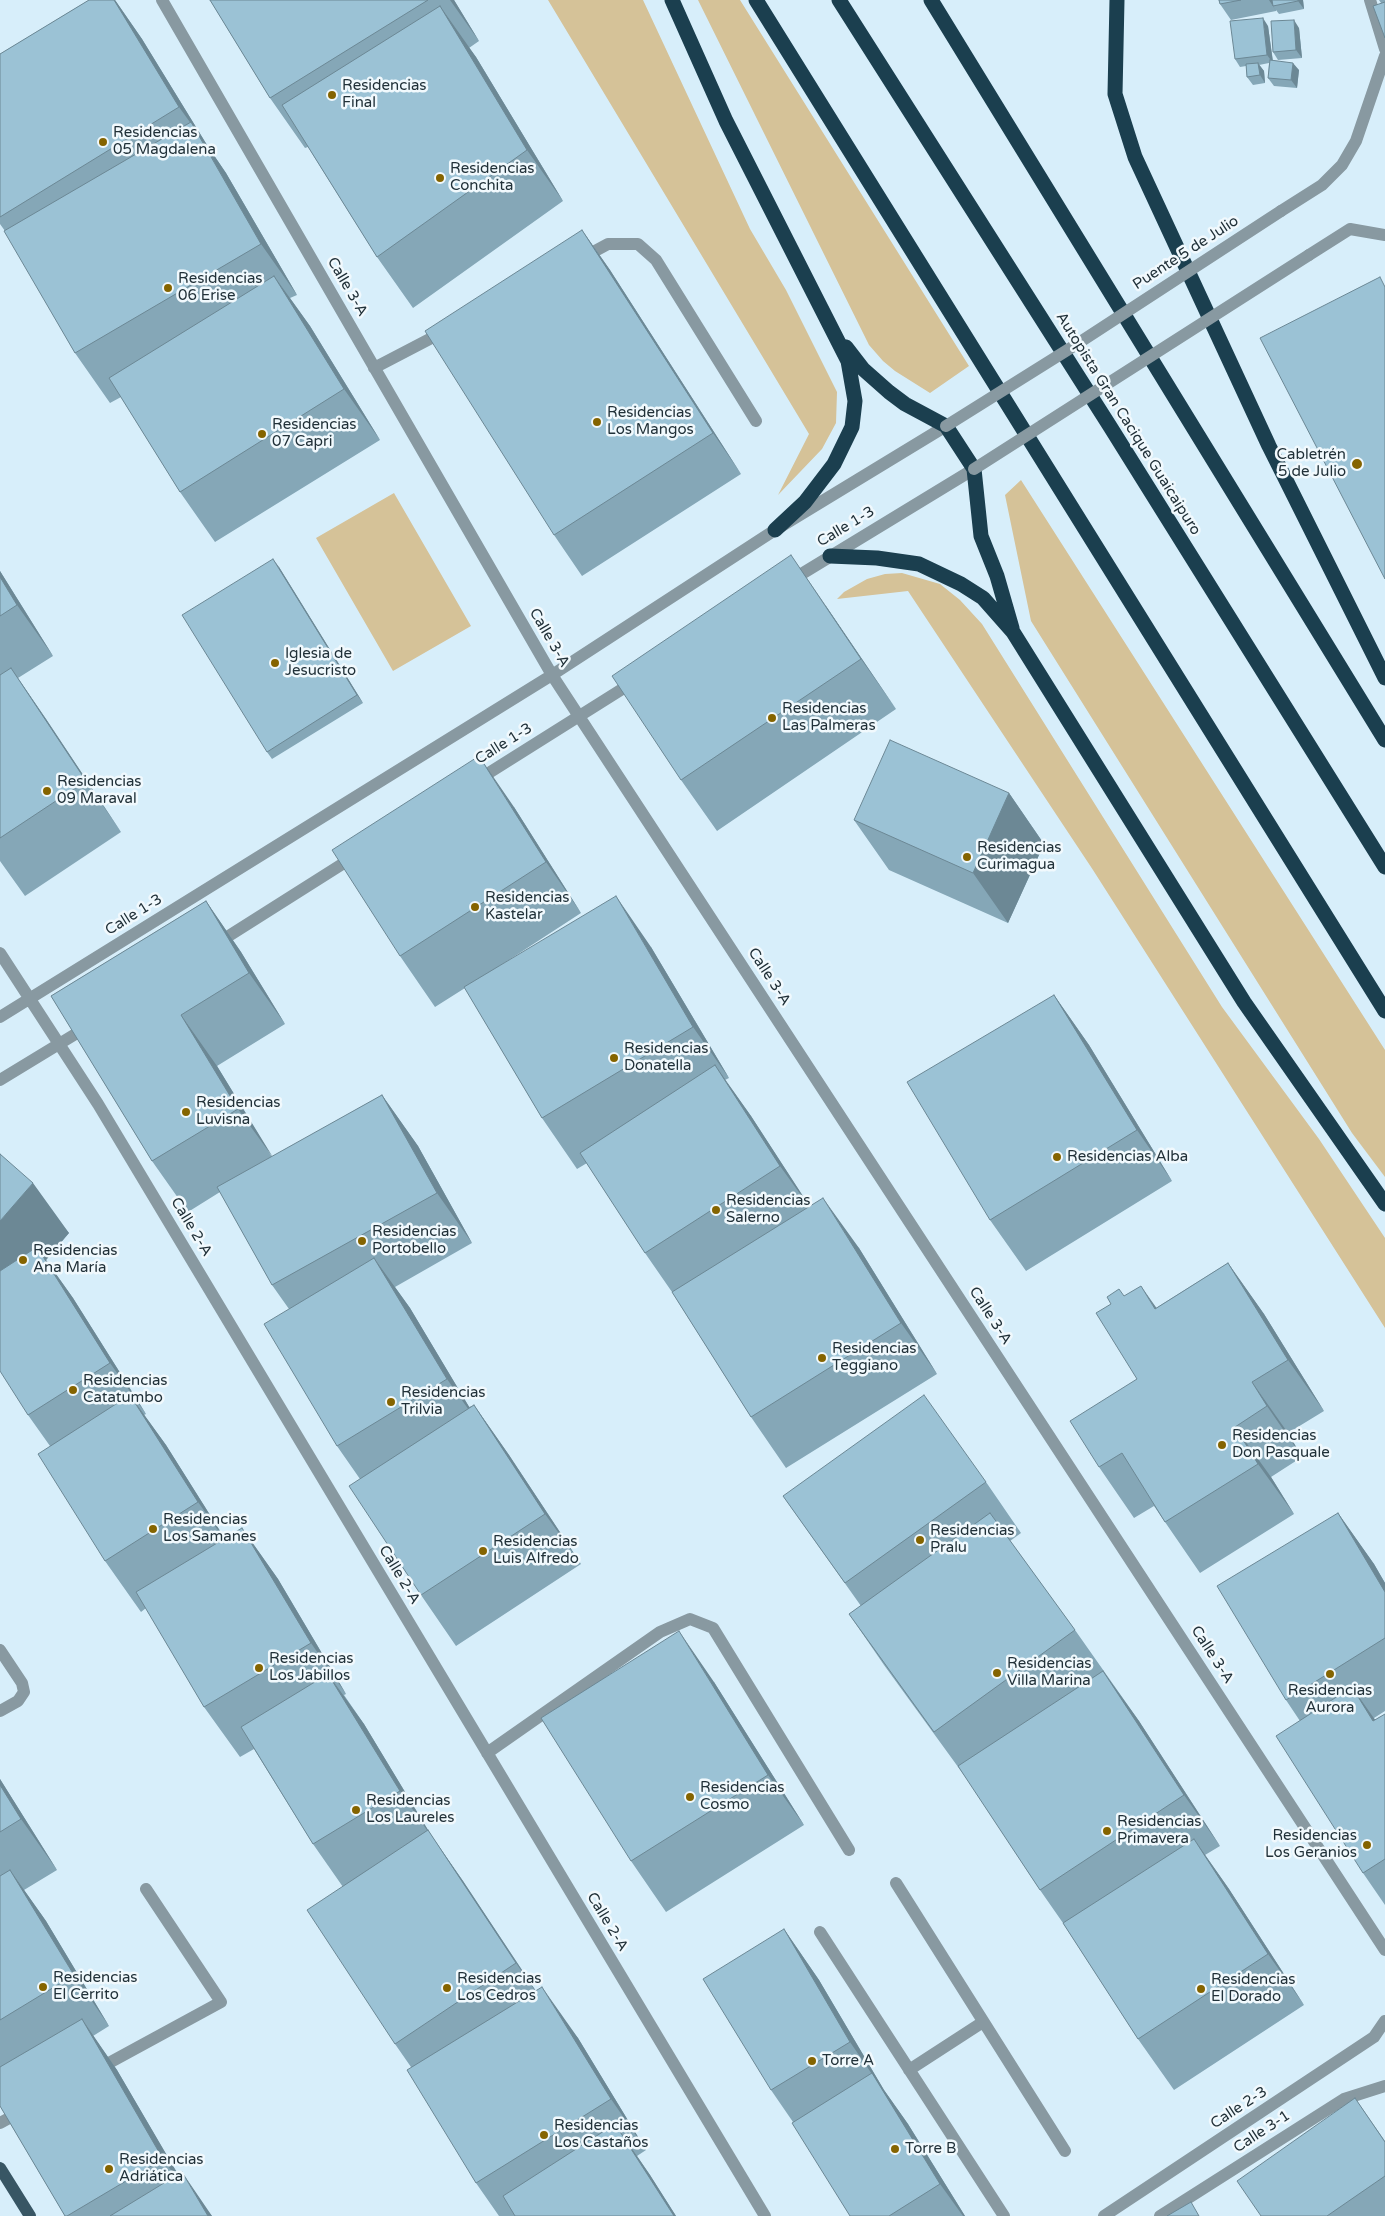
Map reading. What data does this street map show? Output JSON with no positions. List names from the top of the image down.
{
  "streets": {
    "highway": ["Autopista Gran Cacique Guaicaipuro"],
    "street": [
      "Puente 5 de Julio",
      "Calle 3-A",
      "Calle 1-3",
      "Calle 2-A",
      "Calle 2-3",
      "Calle 3-1"
    ]
  },
  "crossings": [
    ["Puente 5 de Julio", "Calle 1-3"],
    ["Calle 3-A", "Calle 1-3"],
    ["Calle 1-3", "Calle 2-A"]
  ],
  "places": [
    "Residencias Final",
    "Residencias 05 Magdalena",
    "Residencias Conchita",
    "Residencias 06 Erise",
    "Residencias Los Mangos",
    "Residencias 07 Capri",
    "Cabletrén 5 de Julio",
    "Iglesia de Jesucristo",
    "Residencias Las Palmeras",
    "Residencias 09 Maraval",
    "Residencias Curimagua",
    "Residencias Kastelar",
    "Residencias Donatella",
    "Residencias Luvisna",
    "Residencias Alba",
    "Residencias Salerno",
    "Residencias Portobello",
    "Residencias Ana María",
    "Residencias Teggiano",
    "Residencias Catatumbo",
    "Residencias Trilvia",
    "Residencias Don Pasquale",
    "Residencias Los Samanes",
    "Residencias Pralu",
    "Residencias Luis Alfredo",
    "Residencias Los Jabillos",
    "Residencias Villa Marina",
    "Residencias Aurora",
    "Residencias Cosmo",
    "Residencias Los Laureles",
    "Residencias Primavera",
    "Residencias Los Geranios",
    "Residencias El Cerrito",
    "Residencias Los Cedros",
    "Residencias El Dorado",
    "Torre A",
    "Residencias Los Castaños",
    "Torre B",
    "Residencias Adriática"
  ]
}
